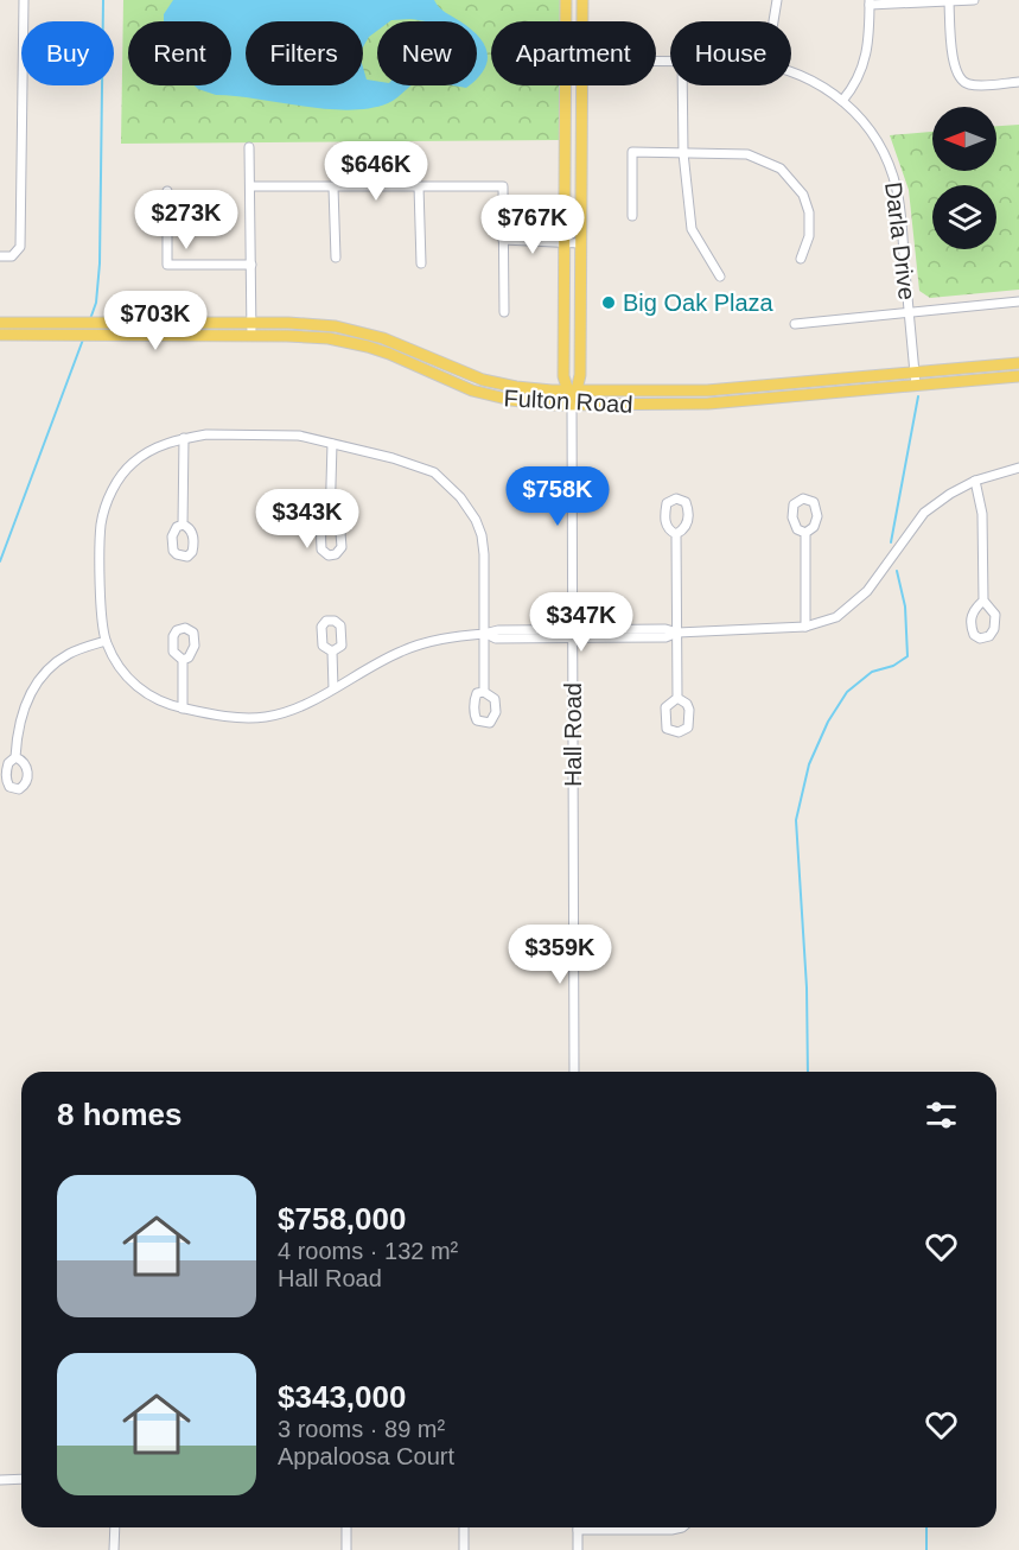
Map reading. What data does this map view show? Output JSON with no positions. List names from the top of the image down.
{
  "streets": {
    "main road": ["Fulton Road"],
    "street": ["Darla Drive", "Hall Road"]
  },
  "crossings": [
    ["Darla Drive", "Fulton Road"],
    ["Fulton Road", "Hall Road"]
  ],
  "places": ["Big Oak Plaza"],
  "north": "left",
  "page": {
    "chip": [
      "Buy",
      "Rent",
      "Filters",
      "New",
      "Apartment",
      "House"
    ],
    "price": [
      "$646K",
      "$273K",
      "$767K",
      "$703K",
      "$758K",
      "$343K",
      "$347K",
      "$359K"
    ],
    "heading": "8 homes",
    "list": [
      {
        "name": "$758,000",
        "note": "4 rooms · 132 m² · Hall Road"
      },
      {
        "name": "$343,000",
        "note": "3 rooms · 89 m² · Appaloosa Court"
      }
    ]
  }
}
